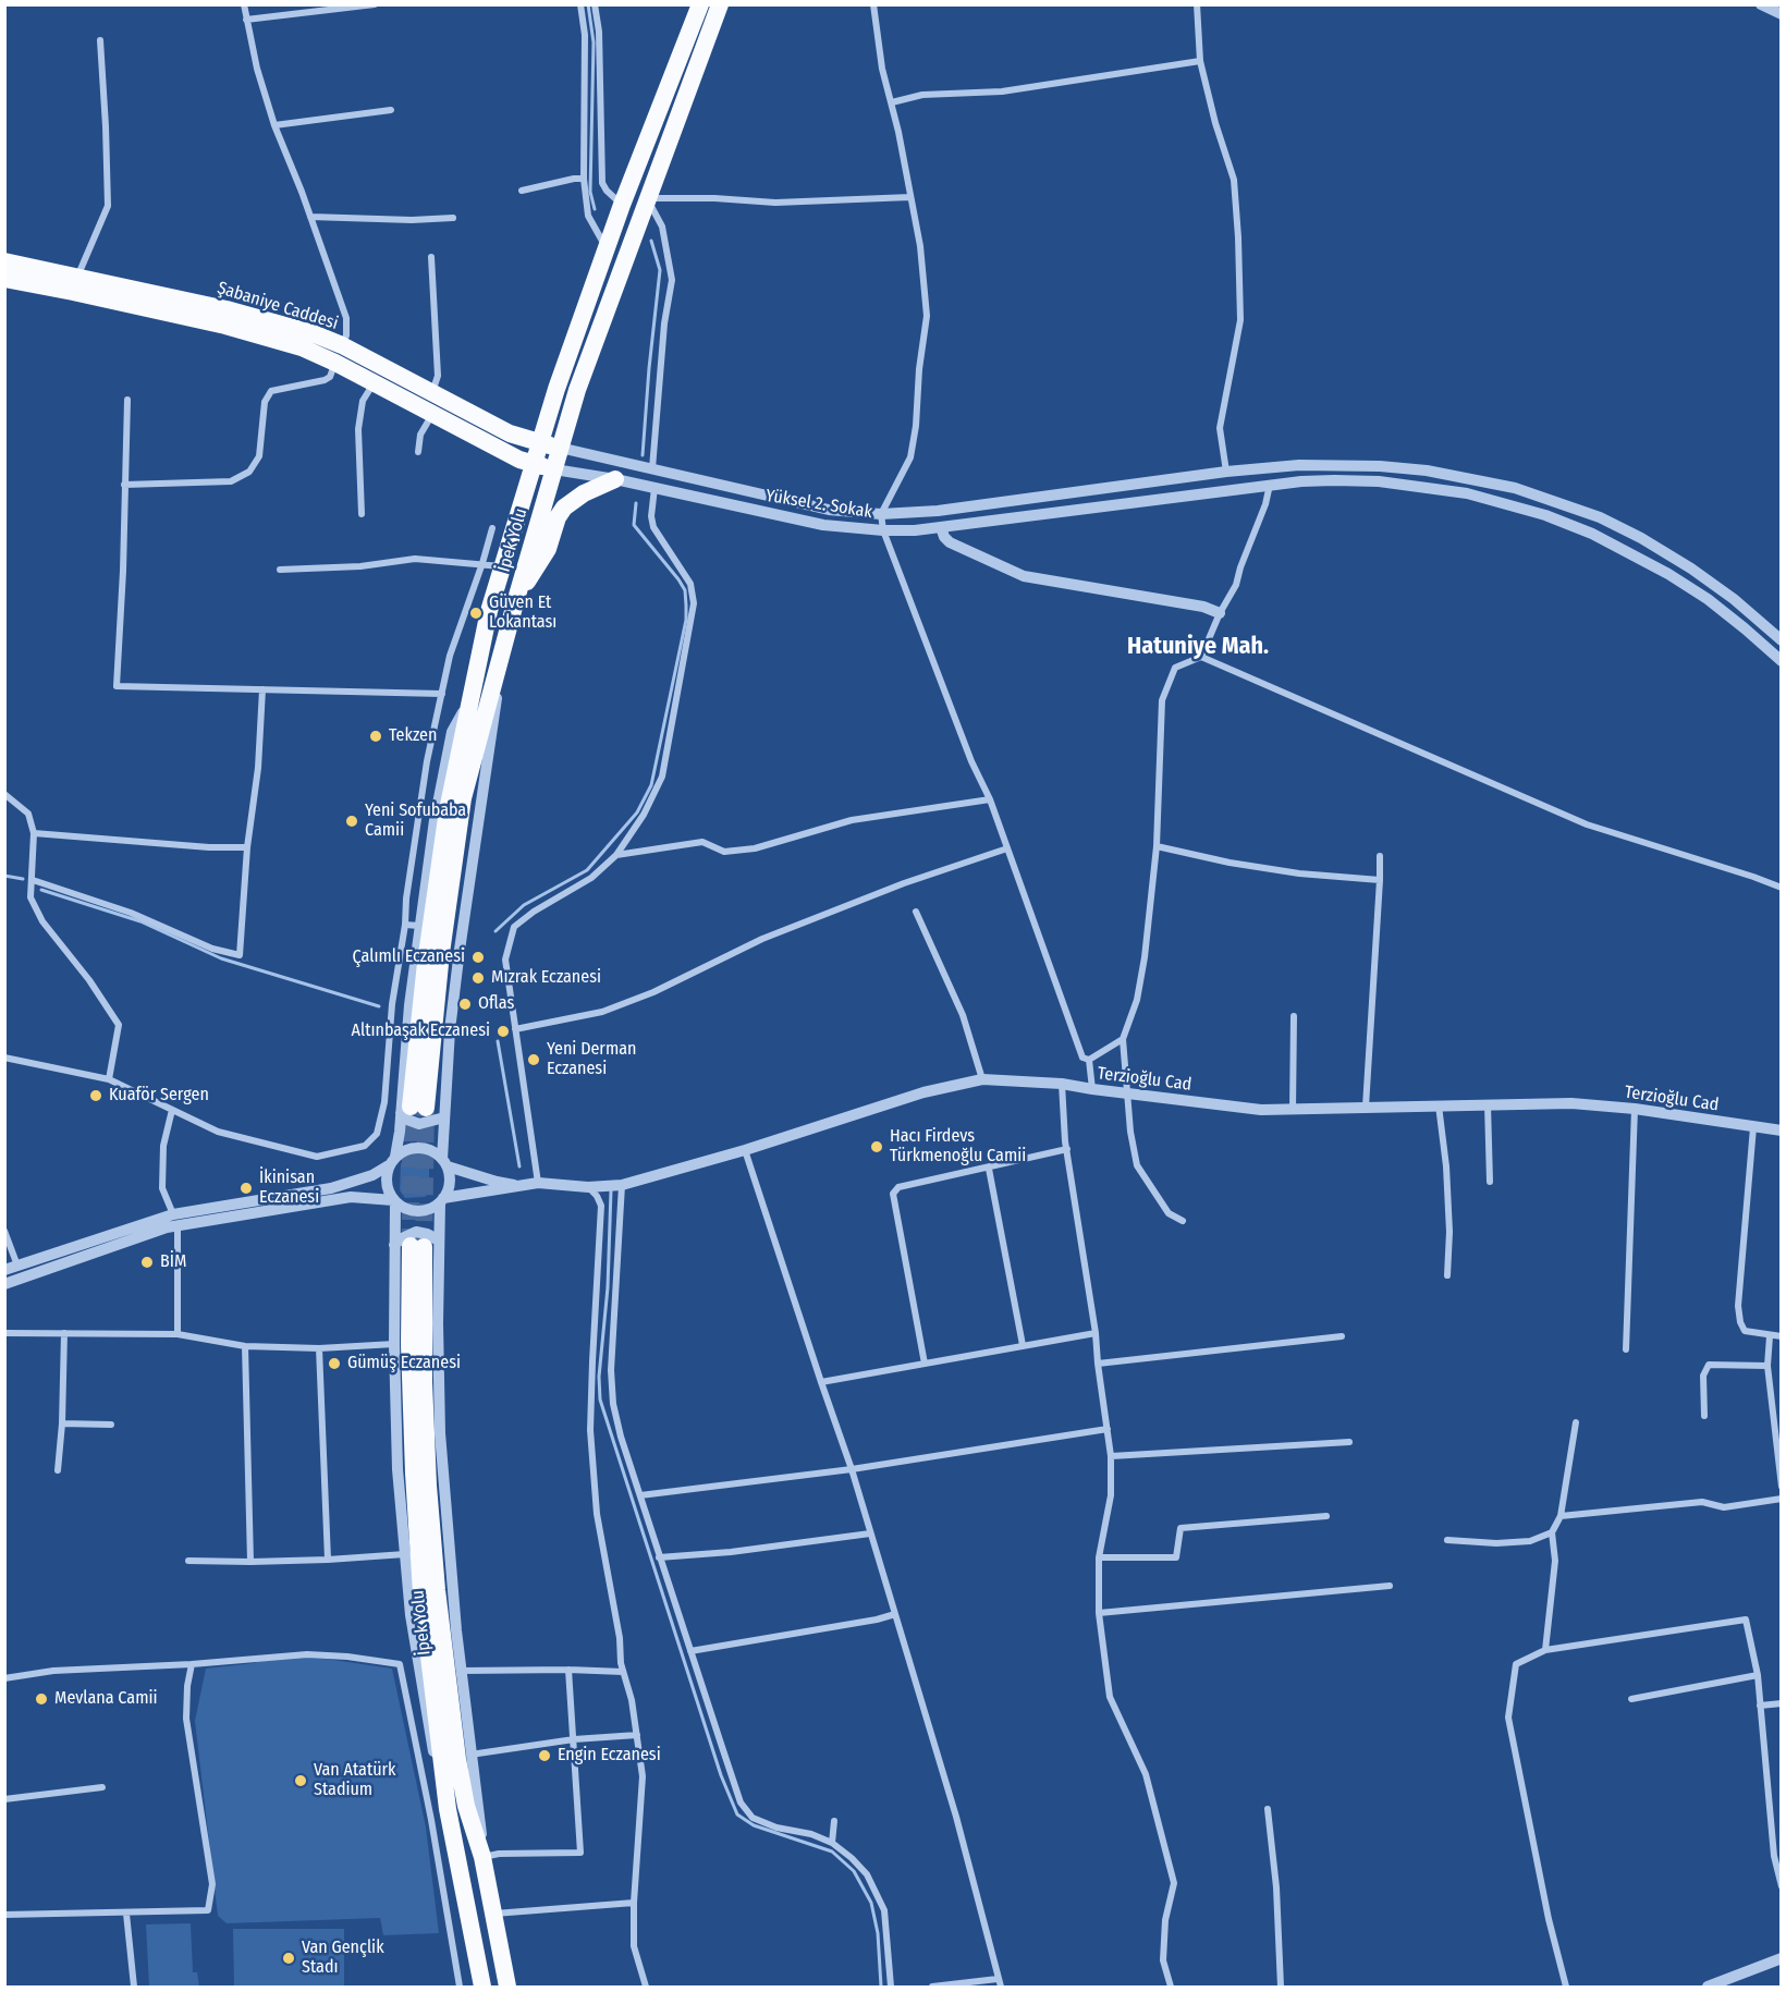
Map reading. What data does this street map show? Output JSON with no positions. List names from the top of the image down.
{
  "streets": {
    "highway": ["Şabaniye Caddesi", "İpek Yolu"],
    "street": ["Yüksel 2. Sokak", "Terzioğlu Cad"]
  },
  "crossings": [
    ["Şabaniye Caddesi", "Yüksel 2. Sokak"],
    ["Şabaniye Caddesi", "İpek Yolu"],
    ["Yüksel 2. Sokak", "İpek Yolu"]
  ],
  "districts": ["Hatuniye Mah."],
  "places": [
    "Güven Et Lokantası",
    "Tekzen",
    "Yeni Sofubaba Camii",
    "Çalımlı Eczanesi",
    "Mızrak Eczanesi",
    "Oflas",
    "Altınbaşak Eczanesi",
    "Yeni Derman Eczanesi",
    "Kuaför Sergen",
    "Hacı Firdevs Türkmenoğlu Camii",
    "İkinisan Eczanesi",
    "BİM",
    "Gümüş Eczanesi",
    "Mevlana Camii",
    "Engin Eczanesi",
    "Van Atatürk Stadium",
    "Van Gençlik Stadı"
  ]
}
